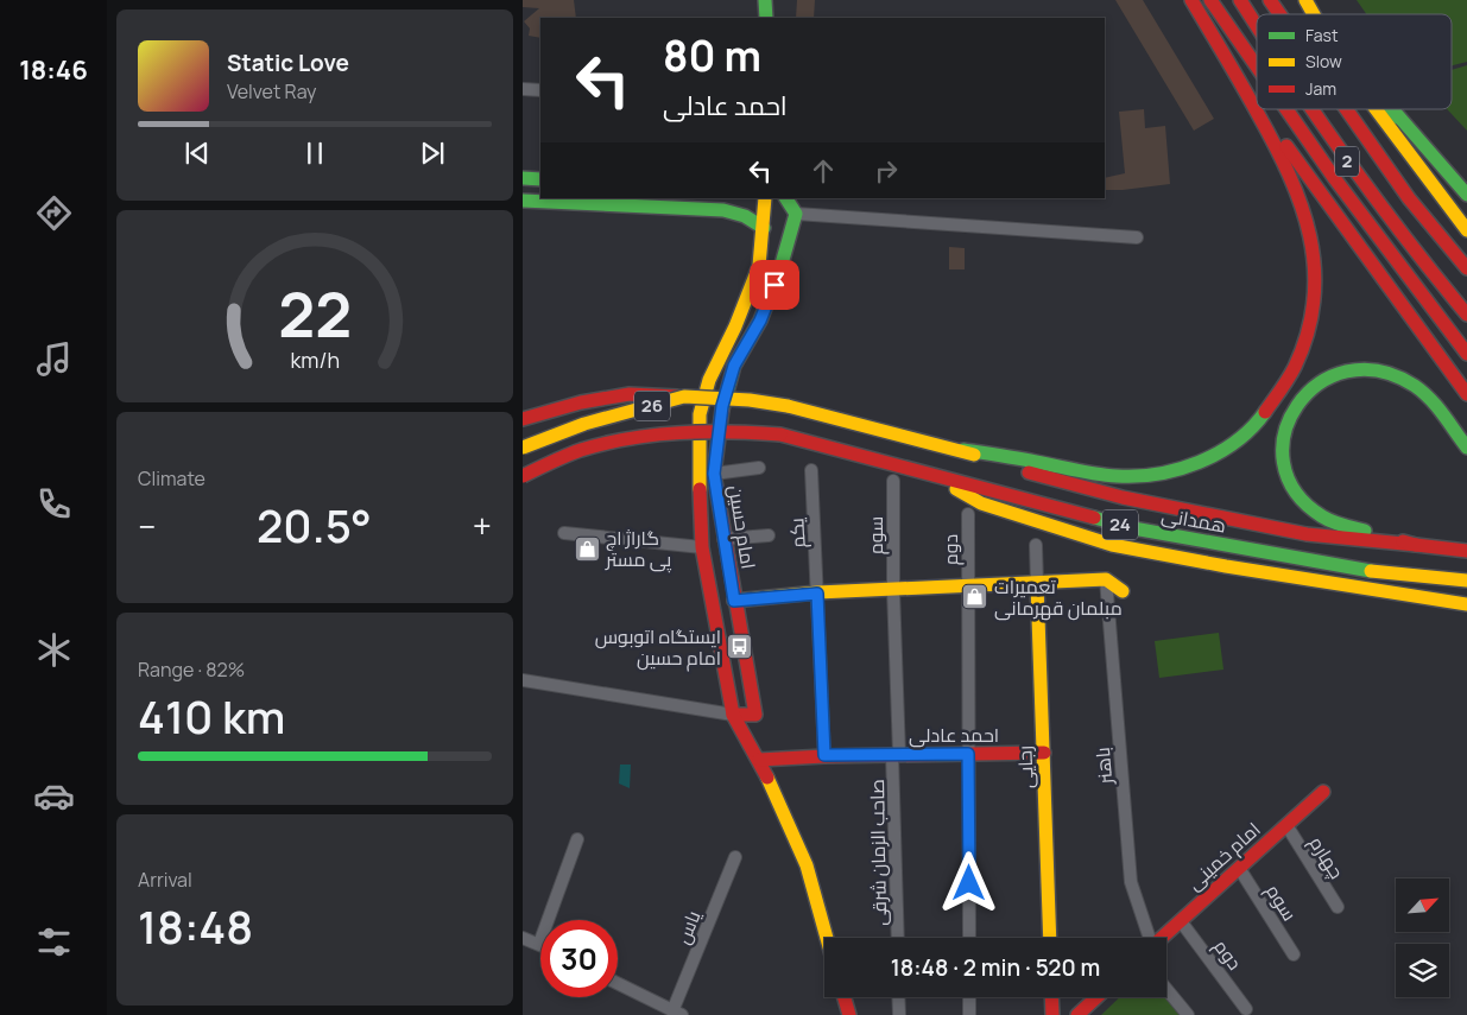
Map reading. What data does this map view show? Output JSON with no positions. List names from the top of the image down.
{
  "streets": {
    "main road": [
      "2",
      "26",
      "همدانی",
      "24",
      "امام حسین",
      "احمد عادلی",
      "رجایی",
      "امام خمینی"
    ],
    "street": [
      "یکم",
      "سوم",
      "دوم",
      "باهنر",
      "صاحب الزمان شرقی",
      "چهارم",
      "یاس"
    ]
  },
  "crossings": [
    ["26", "همدانی"],
    ["همدانی", "24"],
    ["امام حسین", "احمد عادلی"],
    ["یکم", "احمد عادلی"],
    ["سوم", "احمد عادلی"],
    ["سوم", "صاحب الزمان شرقی"],
    ["سوم", "امام خمینی"],
    ["دوم", "احمد عادلی"],
    ["دوم", "امام خمینی"],
    ["احمد عادلی", "رجایی"],
    ["احمد عادلی", "صاحب الزمان شرقی"],
    ["امام خمینی", "چهارم"]
  ],
  "places": {
    "shop": ["گاراژ اچ پی مستر", "تعمیرات مبلمان قهرمانی"],
    "bus stop": ["ایستگاه اتوبوس امام حسین"]
  },
  "legend": ["Fast", "Slow", "Jam"],
  "north": "top right",
  "page": {
    "tabs": "18:46",
    "turn": ["80 m", "احمد عادلی"],
    "song": ["Static Love", "Velvet Ray"],
    "tile": [
      "Climate",
      ["Range · 82%", "410 km"],
      ["Arrival", "18:48"]
    ],
    "heat": ["−", "20.5°", "+"],
    "limit": "30",
    "trip": "18:48 · 2 min · 520 m",
    "gauge": ["22", "km/h"]
  }
}
